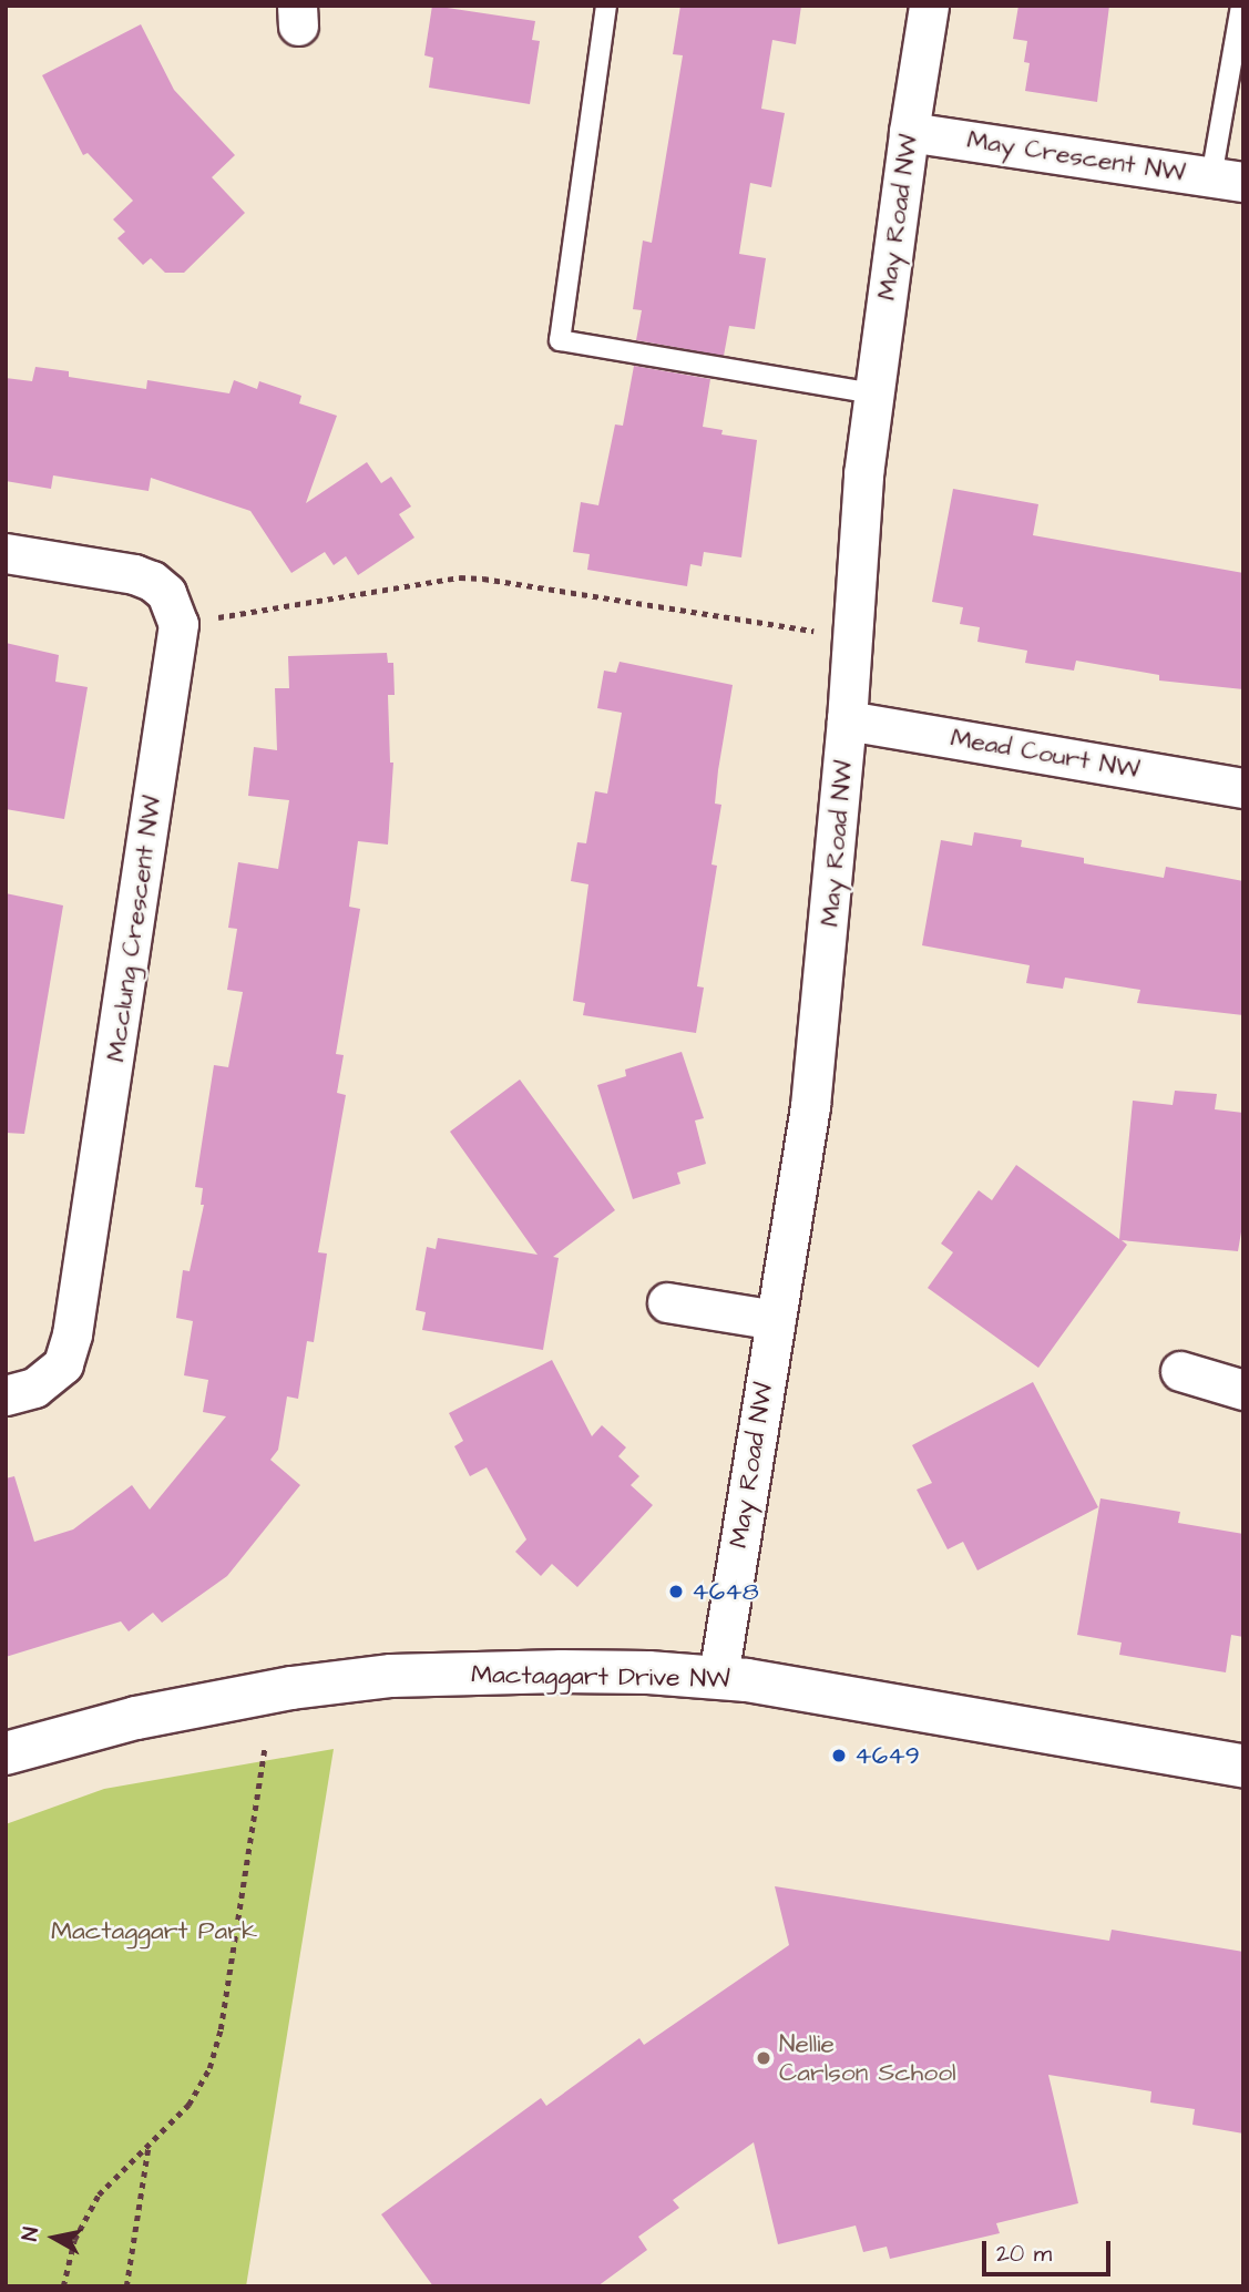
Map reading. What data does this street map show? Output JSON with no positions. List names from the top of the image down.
{
  "streets": {
    "street": [
      "May Crescent NW",
      "May Road NW",
      "Mead Court NW",
      "Mcclung Crescent NW",
      "Mactaggart Drive NW"
    ]
  },
  "crossings": [
    ["May Crescent NW", "May Road NW"],
    ["May Road NW", "Mead Court NW"],
    ["May Road NW", "Mactaggart Drive NW"]
  ],
  "parks": ["Mactaggart Park"],
  "places": ["4648", "4649", "Nellie Carlson School"],
  "scale_bar": "20 m",
  "north": "left"
}
